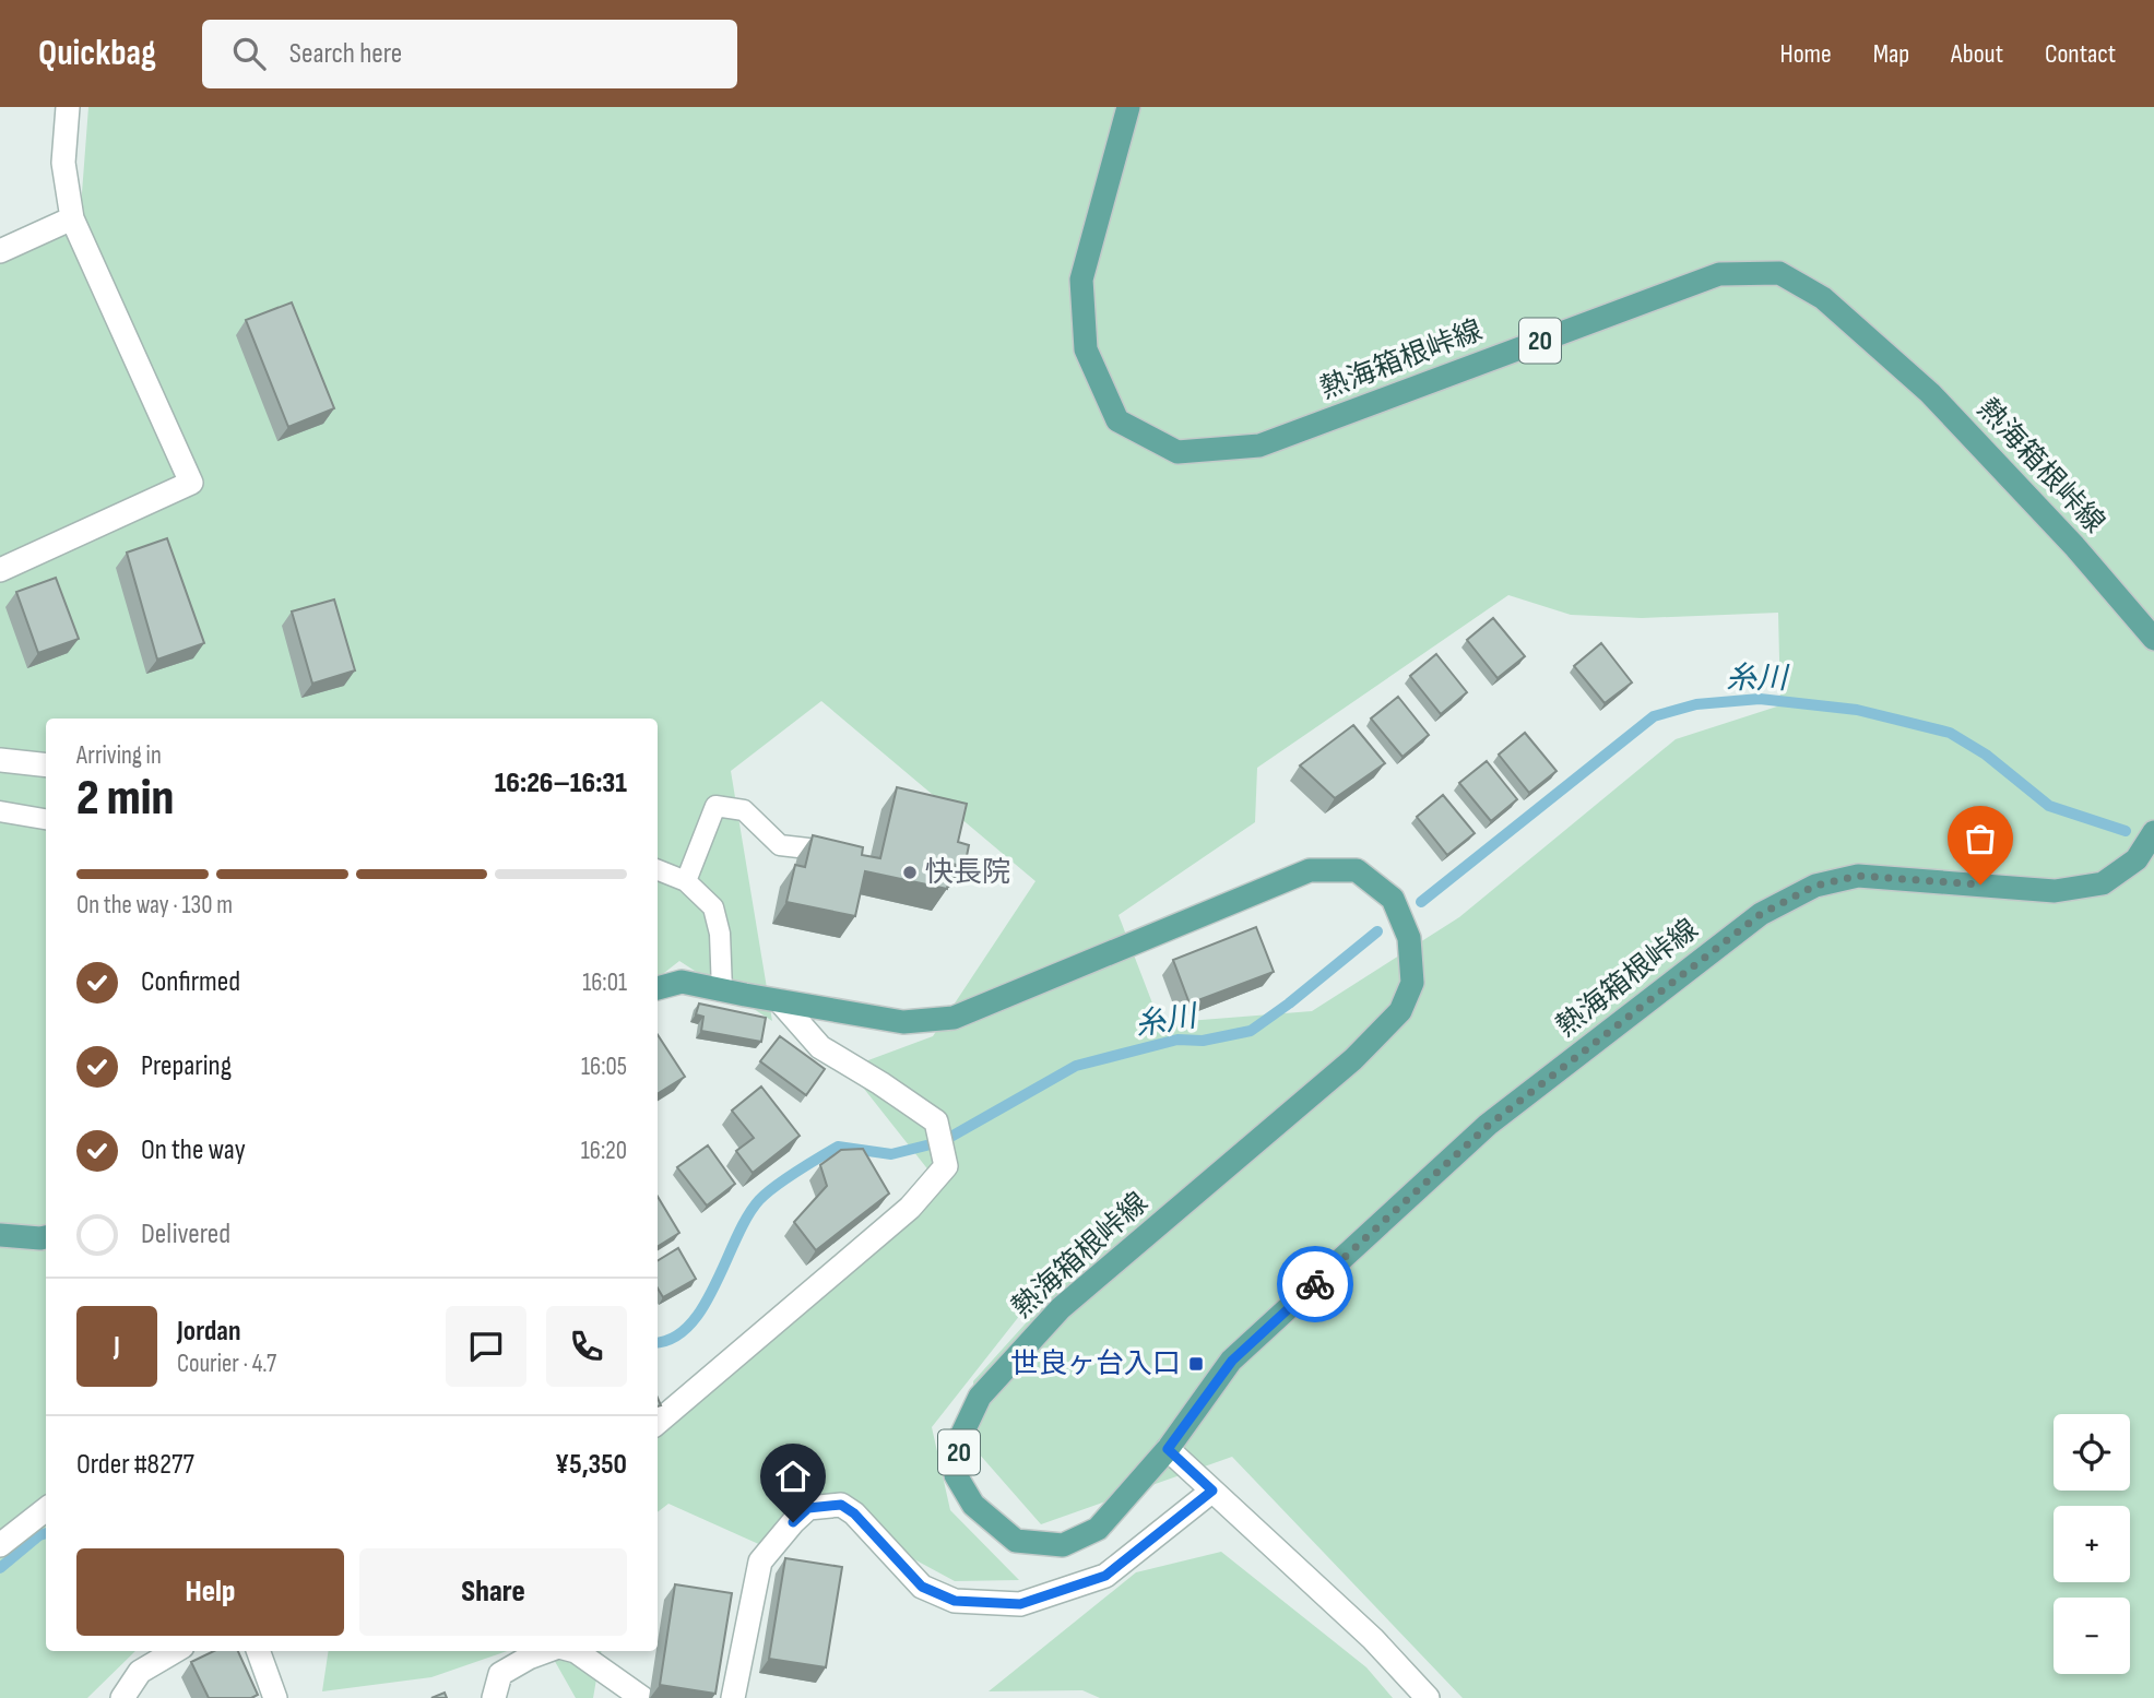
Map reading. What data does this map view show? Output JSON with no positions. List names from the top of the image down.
{
  "streets": {
    "main road": ["20", "熱海箱根峠線"]
  },
  "water": ["糸川"],
  "places": {
    "other": ["快長院"],
    "transit": ["世良ヶ台入口"]
  },
  "page": {
    "header": "Quickbag",
    "search": "Search here",
    "nav": [
      "Home",
      "Map",
      "About",
      "Contact"
    ],
    "heading": ["2 min", "Arriving in", "16:26–16:31"],
    "panel": [
      "Jordan",
      "Courier · 4.7",
      "Order #8277",
      "¥5,350"
    ],
    "bar": "On the way · 130 m",
    "list": [
      ["Confirmed", "16:01"],
      ["Preparing", "16:05"],
      ["On the way", "16:20"],
      "Delivered"
    ],
    "round": "J",
    "map_buttons": ["+", "−"],
    "buttons": ["Help", "Share"]
  }
}
